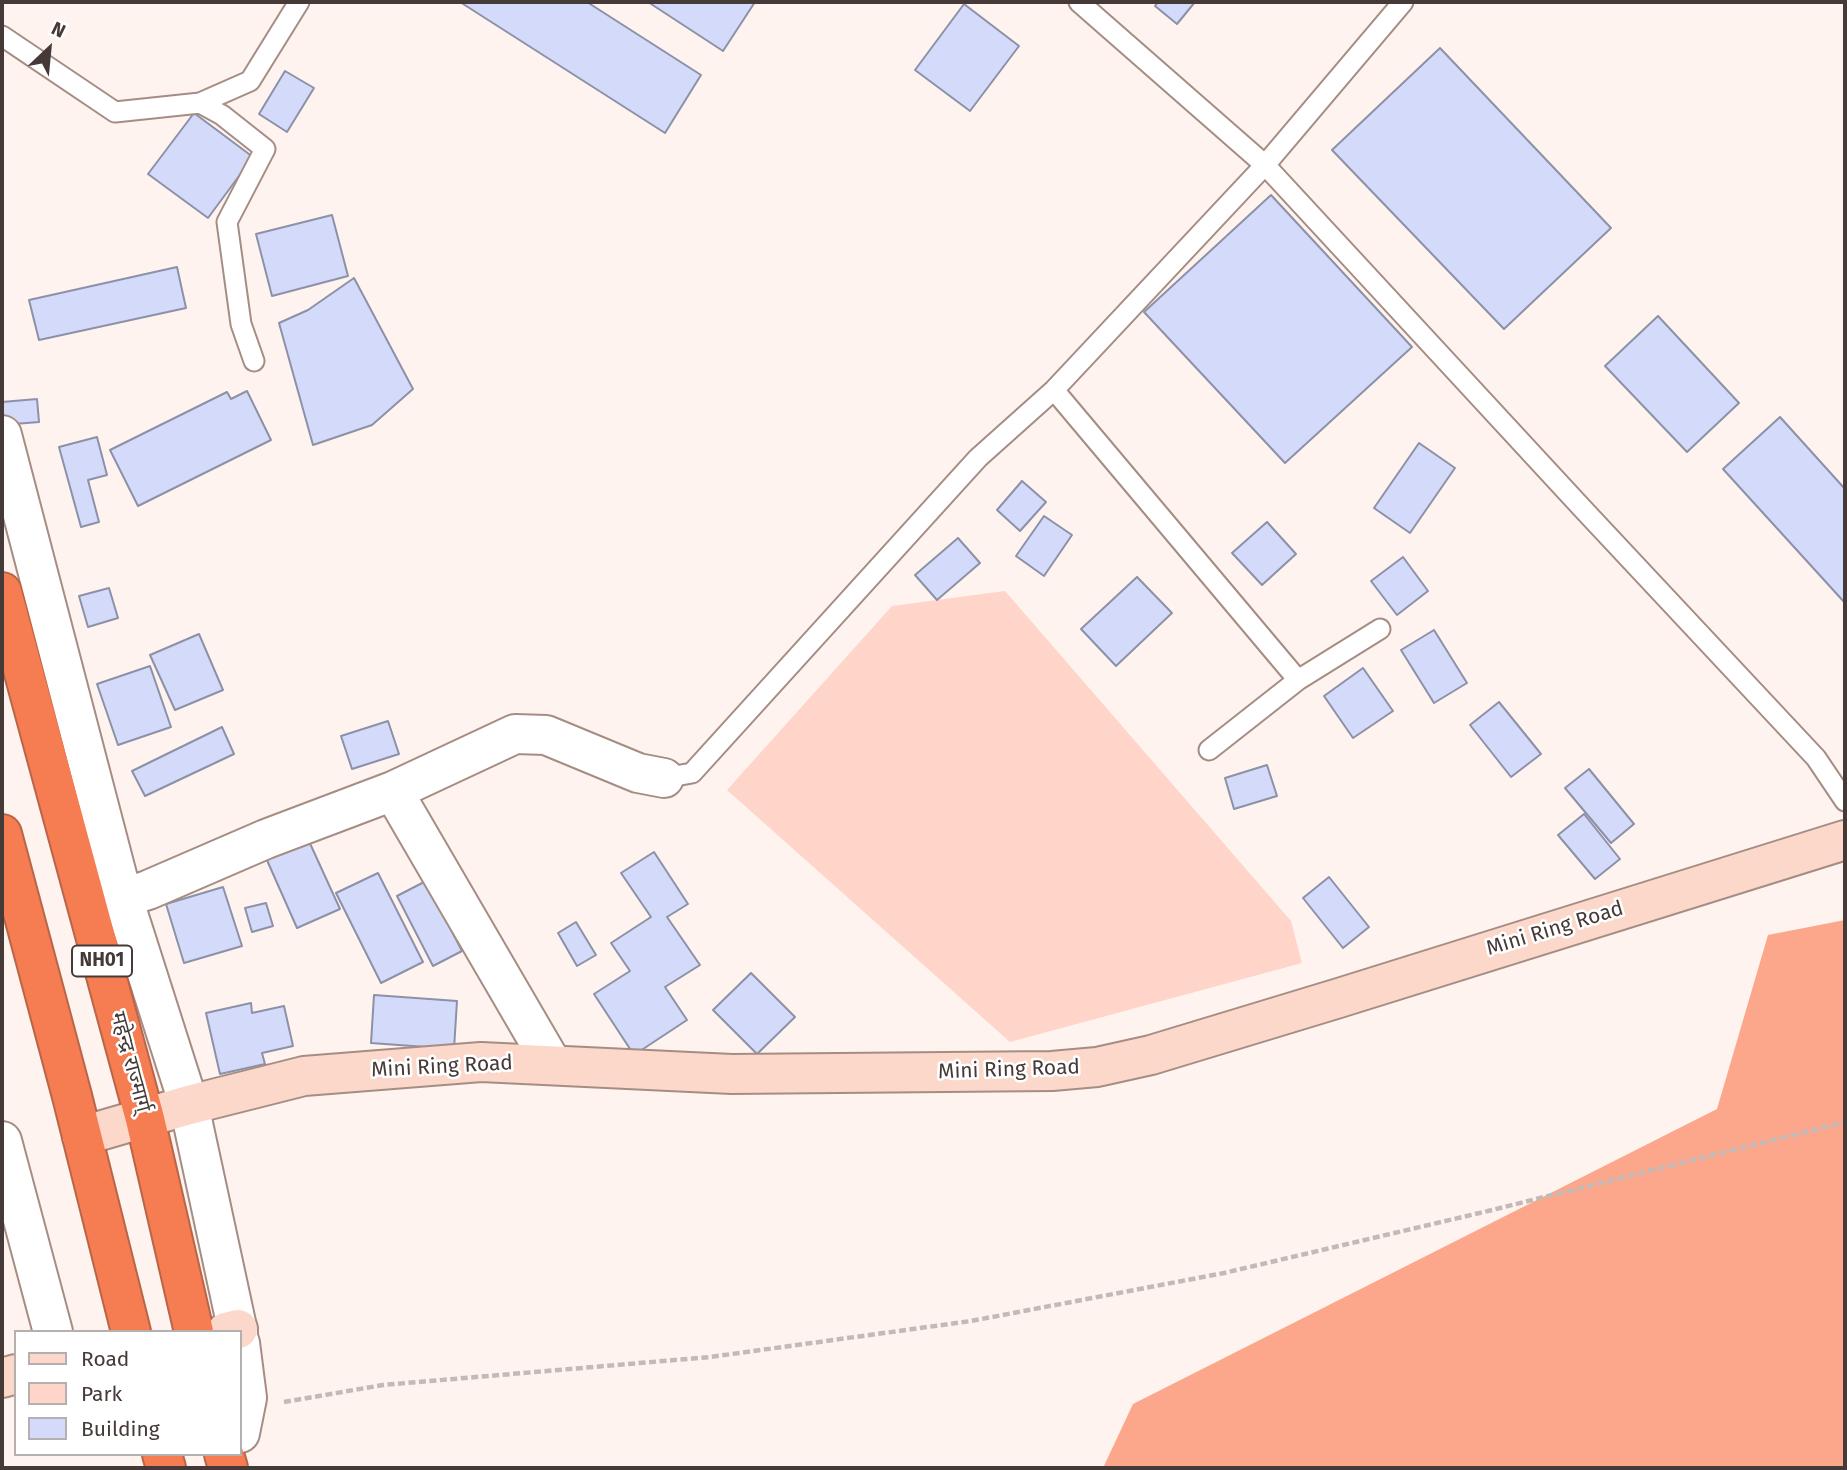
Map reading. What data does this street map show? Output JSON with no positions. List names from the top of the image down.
{
  "streets": {
    "highway": ["NH01", "महेन्द्र राज्मार्ग्"],
    "main road": ["Mini Ring Road"]
  },
  "crossings": [
    ["Mini Ring Road", "NH01"],
    ["Mini Ring Road", "महेन्द्र राज्मार्ग्"]
  ],
  "legend": ["Road", "Park", "Building"],
  "north": "top right"
}
